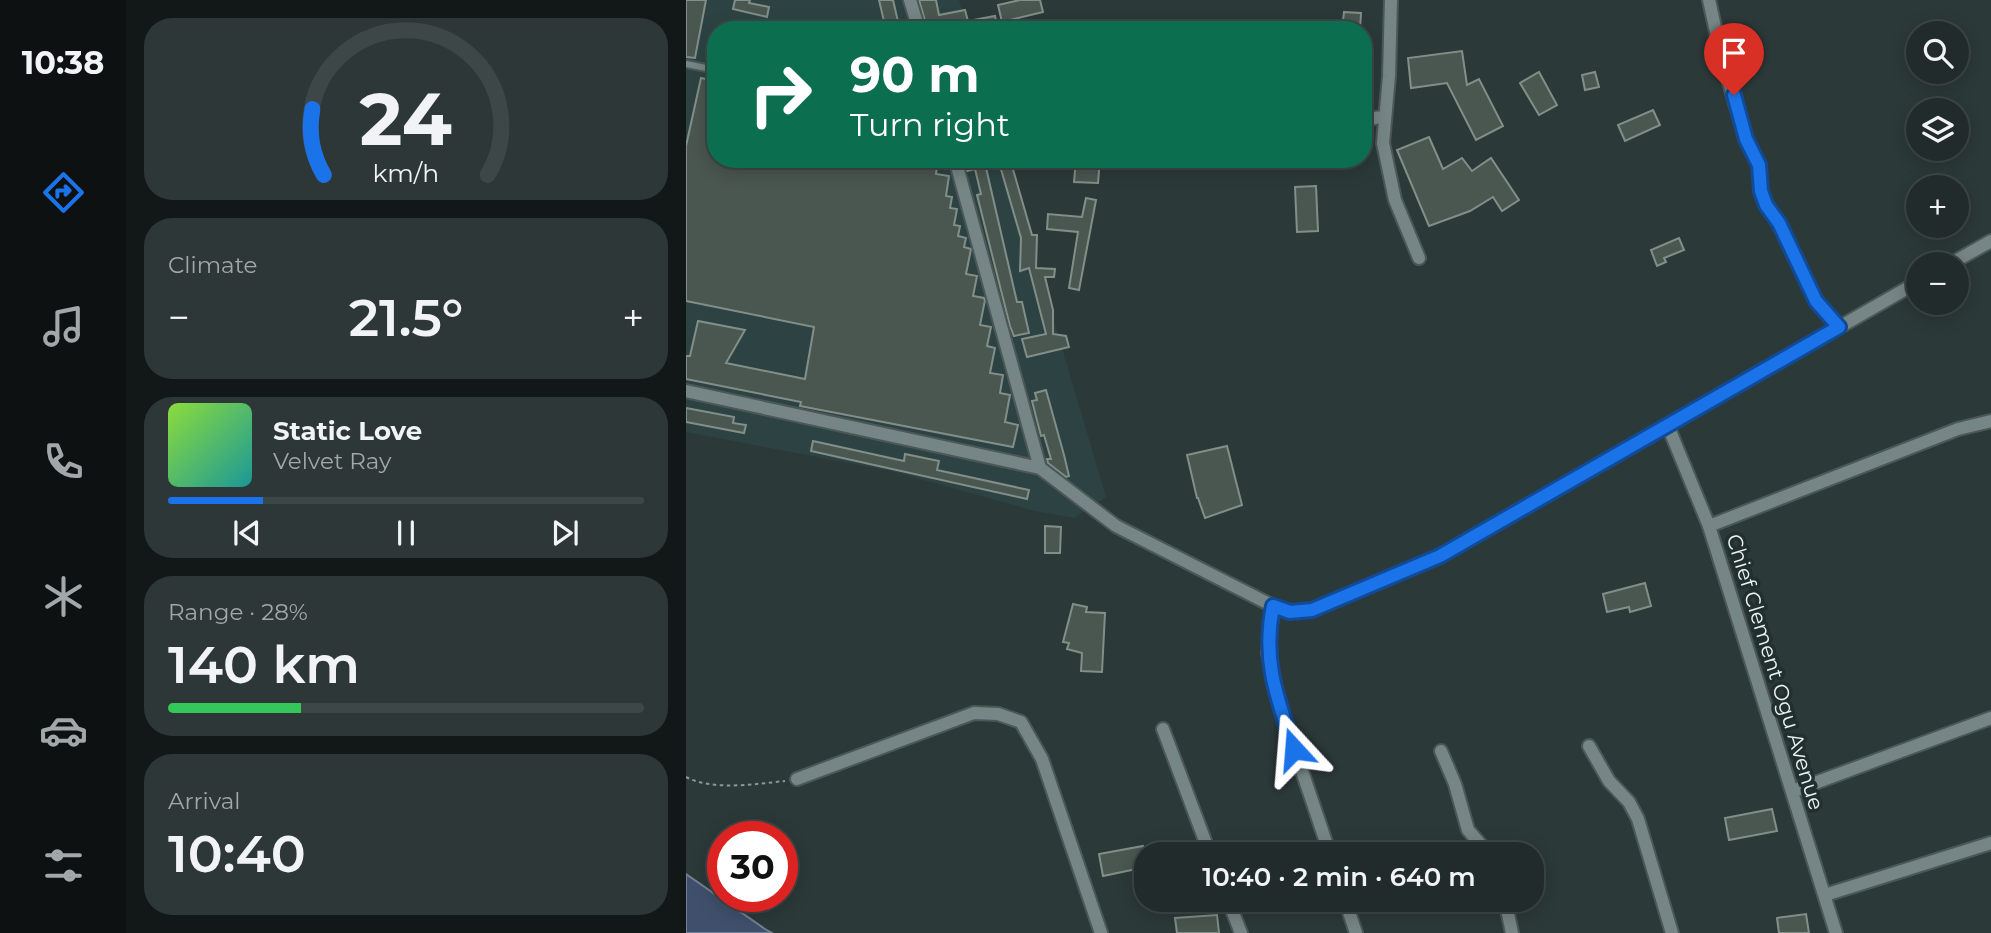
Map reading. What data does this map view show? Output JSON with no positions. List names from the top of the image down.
{
  "streets": {
    "street": ["Chief Clement Ogu Avenue"]
  },
  "page": {
    "tabs": "10:38",
    "map_buttons": ["+", "−"],
    "turn": ["90 m", "Turn right"],
    "tile": [
      "Climate",
      ["Range · 28%", "140 km"],
      ["Arrival", "10:40"]
    ],
    "heat": ["−", "21.5°", "+"],
    "song": ["Static Love", "Velvet Ray"],
    "limit": "30",
    "trip": "10:40 · 2 min · 640 m",
    "gauge": ["24", "km/h"]
  }
}
